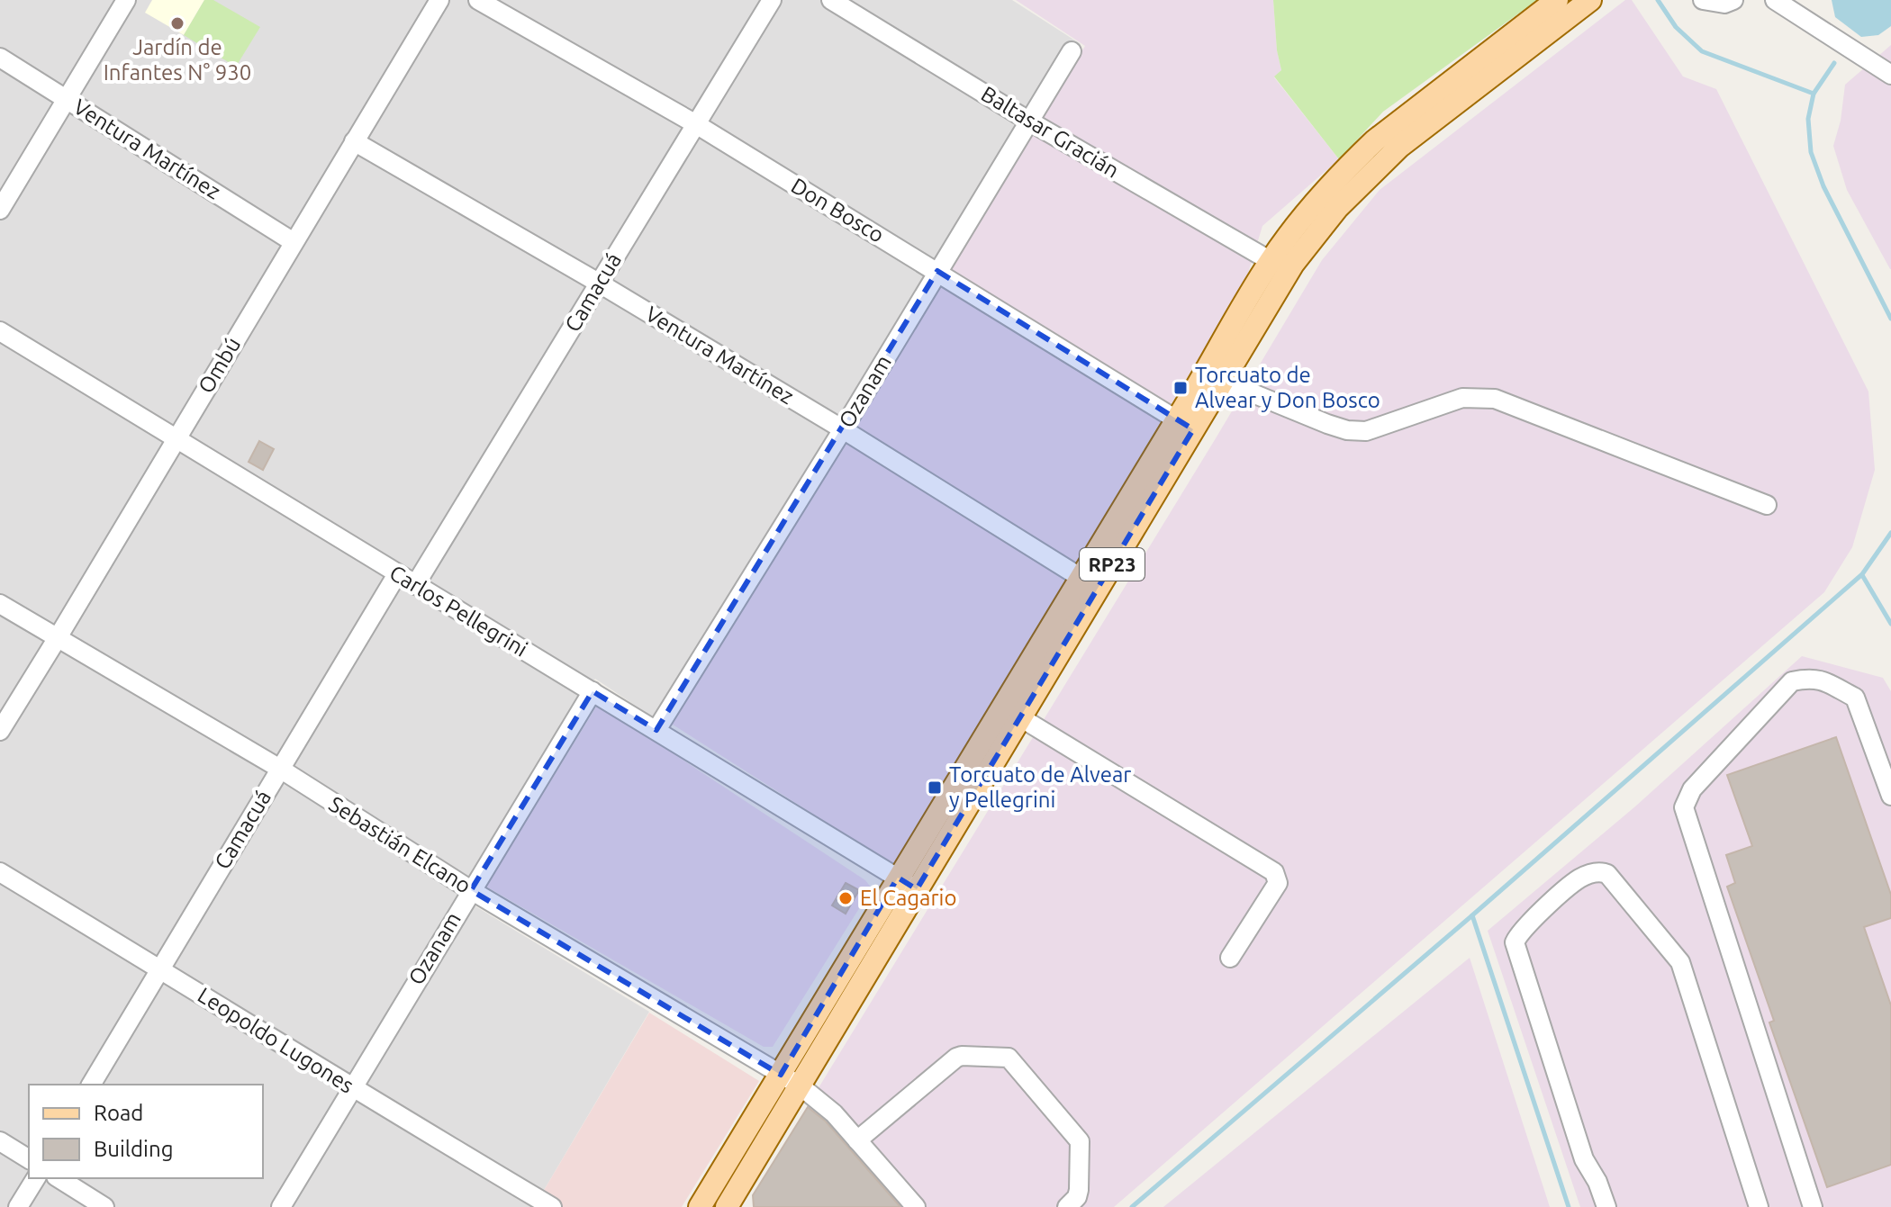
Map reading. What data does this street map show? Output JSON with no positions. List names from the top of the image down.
{
  "streets": {
    "main road": ["RP23"],
    "street": [
      "Baltasar Gracián",
      "Ventura Martínez",
      "Don Bosco",
      "Camacuá",
      "Ombú",
      "Ozanam",
      "Carlos Pellegrini",
      "Sebastián Elcano",
      "Leopoldo Lugones"
    ]
  },
  "crossings": [
    ["Baltasar Gracián", "Ozanam"],
    ["Baltasar Gracián", "RP23"],
    ["Ventura Martínez", "Camacuá"],
    ["Ventura Martínez", "Ombú"],
    ["Ventura Martínez", "Ozanam"],
    ["Ventura Martínez", "RP23"],
    ["Don Bosco", "Camacuá"],
    ["Don Bosco", "Ozanam"],
    ["Don Bosco", "RP23"],
    ["Camacuá", "Carlos Pellegrini"],
    ["Camacuá", "Sebastián Elcano"],
    ["Camacuá", "Leopoldo Lugones"],
    ["Ombú", "Carlos Pellegrini"],
    ["Ombú", "Sebastián Elcano"],
    ["Ozanam", "Carlos Pellegrini"],
    ["Ozanam", "Sebastián Elcano"],
    ["Ozanam", "Leopoldo Lugones"],
    ["RP23", "Carlos Pellegrini"],
    ["RP23", "Sebastián Elcano"]
  ],
  "places": {
    "other": ["Jardín de Infantes N° 930", "El Cagario"],
    "transit": ["Torcuato de Alvear y Don Bosco", "Torcuato de Alvear y Pellegrini"]
  },
  "legend": ["Road", "Building"]
}
